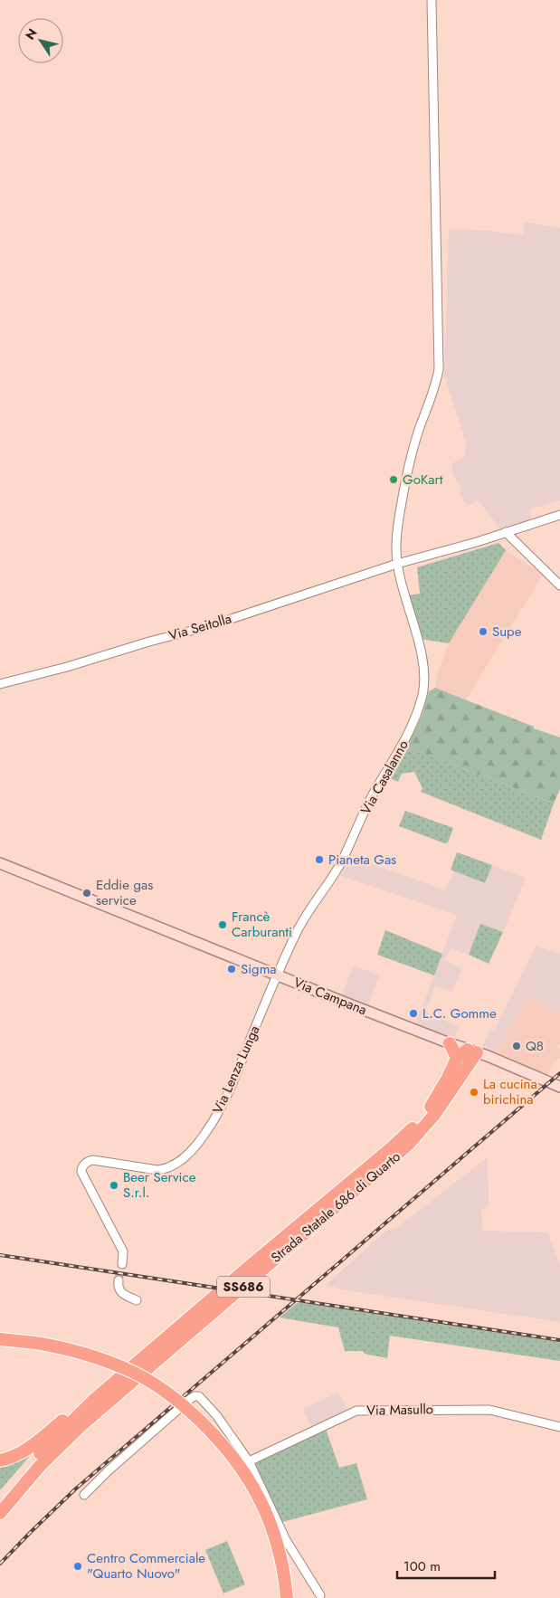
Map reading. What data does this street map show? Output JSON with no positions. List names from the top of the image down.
{
  "streets": {
    "highway": ["Strada Statale 686 di Quarto", "SS686"],
    "main road": ["Via Campana"],
    "street": [
      "Via Seitolla",
      "Via Casalanno",
      "Via Lenza Lunga",
      "Via Masullo"
    ]
  },
  "crossings": [
    ["Via Seitolla", "Via Casalanno"],
    ["Via Casalanno", "Via Campana"],
    ["Via Casalanno", "Via Lenza Lunga"],
    ["Via Campana", "Via Lenza Lunga"],
    ["Via Campana", "Strada Statale 686 di Quarto"]
  ],
  "places": [
    "GoKart",
    "Supe",
    "Pianeta Gas",
    "Eddie gas service",
    "Francè Carburanti",
    "Sigma",
    "L.C. Gomme",
    "Q8",
    "La cucina birichina",
    "Beer Service S.r.l.",
    "Centro Commerciale \"Quarto Nuovo\""
  ],
  "scale_bar": "100 m",
  "north": "top left"
}
